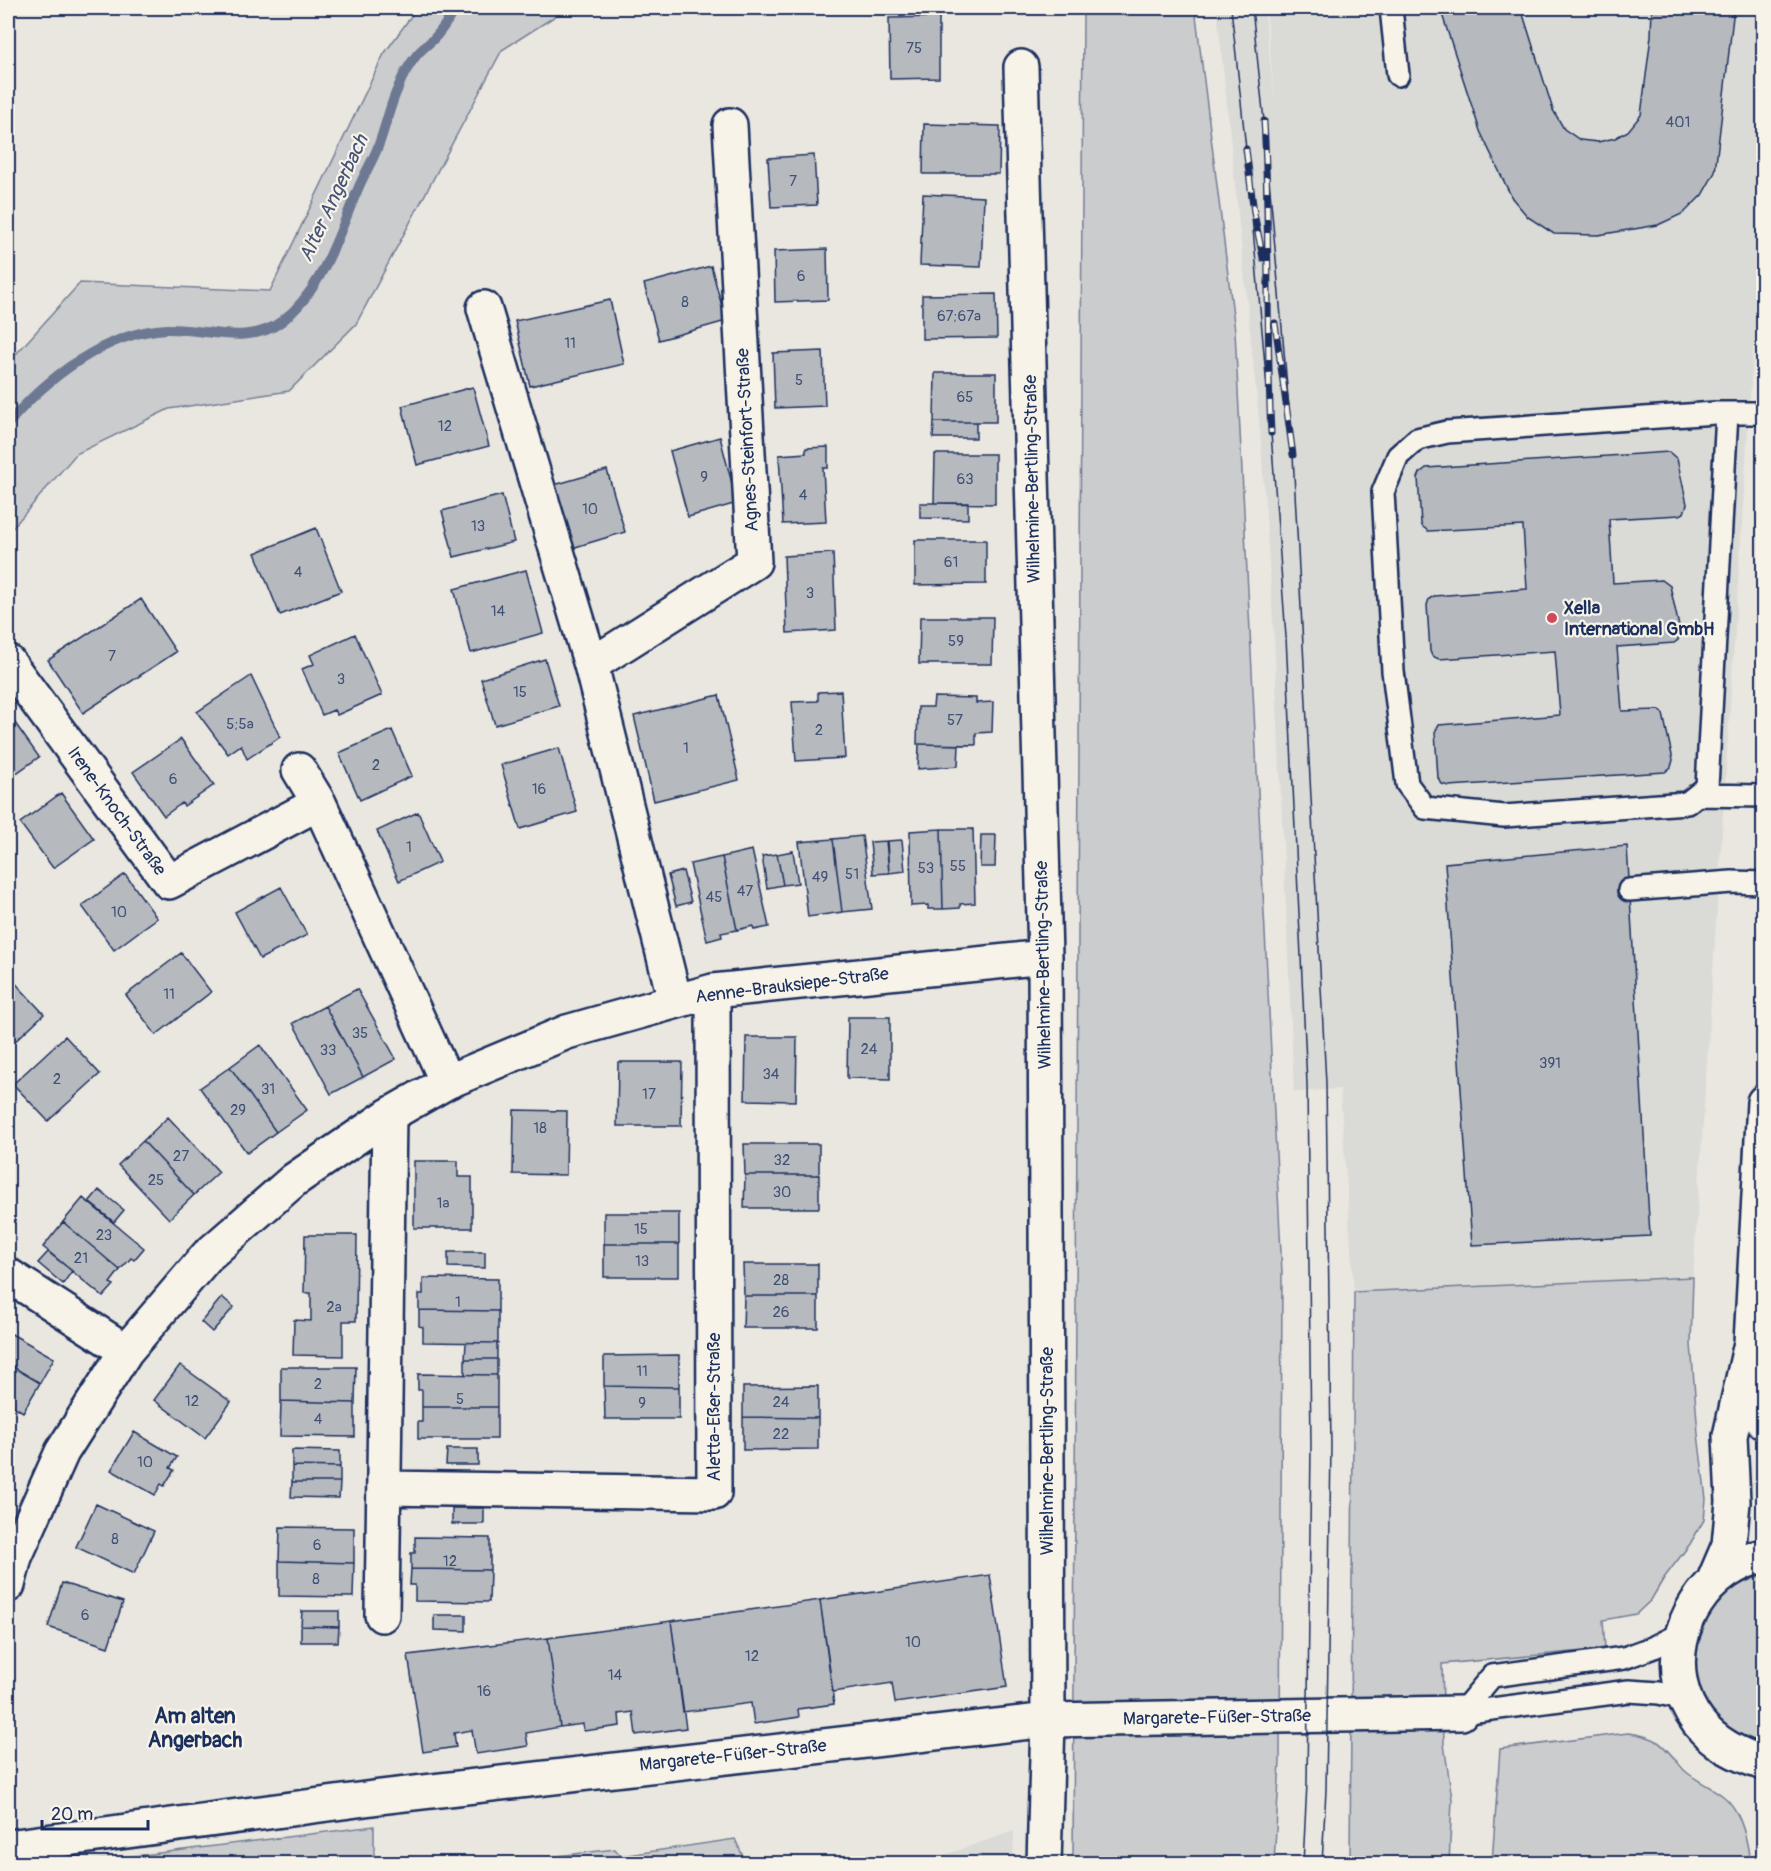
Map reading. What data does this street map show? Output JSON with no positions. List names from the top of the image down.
{
  "streets": {
    "street": [
      "Agnes-Steinfort-Straße",
      "Wilhelmine-Bertling-Straße",
      "Irene-Knoch-Straße",
      "Aenne-Brauksiepe-Straße",
      "Aletta-Eßer-Straße",
      "Margarete-Füßer-Straße"
    ]
  },
  "crossings": [
    ["Wilhelmine-Bertling-Straße", "Aenne-Brauksiepe-Straße"],
    ["Wilhelmine-Bertling-Straße", "Margarete-Füßer-Straße"],
    ["Aenne-Brauksiepe-Straße", "Aletta-Eßer-Straße"]
  ],
  "districts": ["Am alten Angerbach"],
  "water": ["Alter Angerbach"],
  "places": ["Xella International GmbH"],
  "house_numbers": [
    "75",
    "401",
    "7",
    "6",
    "8",
    "67;67a",
    "11",
    "5",
    "65",
    "12",
    "9",
    "63",
    "4",
    "10",
    "13",
    "61",
    "4",
    "3",
    "14",
    "59",
    "7",
    "3",
    "15",
    "57",
    "5;5a",
    "2",
    "1",
    "2",
    "6",
    "16",
    "1",
    "55",
    "53",
    "51",
    "49",
    "47",
    "45",
    "10",
    "11",
    "35",
    "24",
    "33",
    "391",
    "34",
    "2",
    "31",
    "17",
    "29",
    "18",
    "27",
    "32",
    "25",
    "30",
    "1a",
    "15",
    "23",
    "21",
    "13",
    "28",
    "1",
    "2a",
    "26",
    "11",
    "2",
    "5",
    "12",
    "24",
    "9",
    "4",
    "22",
    "10",
    "8",
    "6",
    "12",
    "8",
    "6",
    "10",
    "12",
    "14",
    "16"
  ],
  "scale_bar": "20 m"
}
